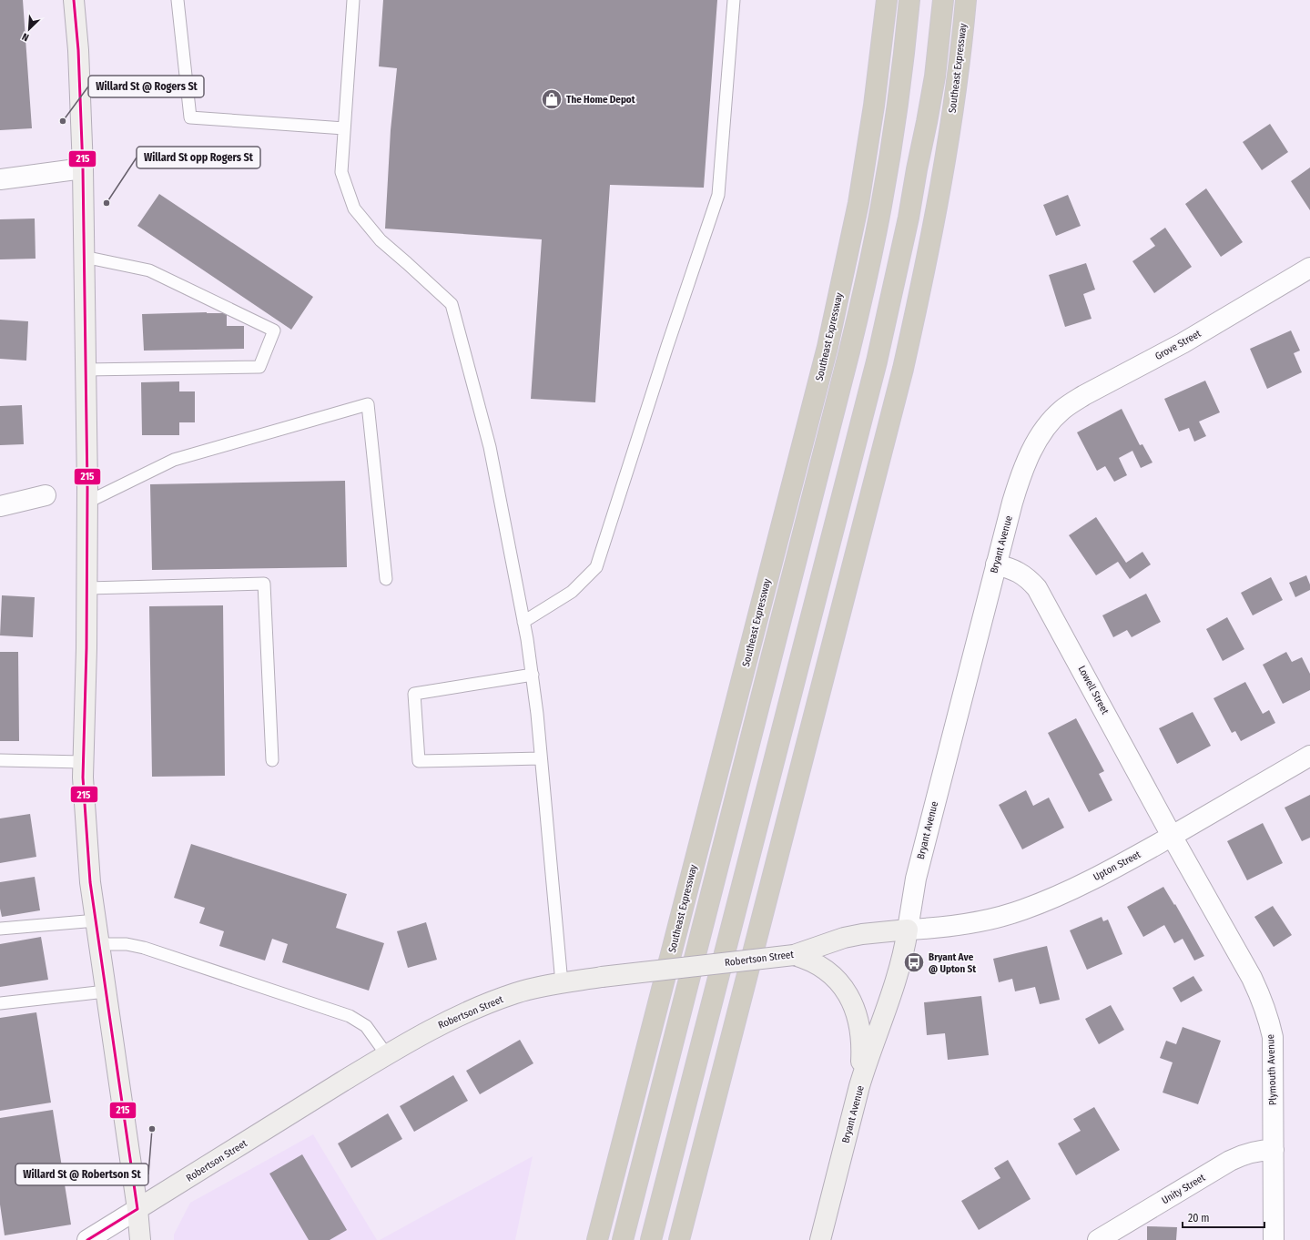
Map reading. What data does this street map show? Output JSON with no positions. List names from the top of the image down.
{
  "streets": {
    "highway": ["Southeast Expressway"],
    "main road": ["Bryant Avenue", "Robertson Street"],
    "street": [
      "Grove Street",
      "Lowell Street",
      "Upton Street",
      "Plymouth Avenue",
      "Unity Street"
    ]
  },
  "crossings": [
    ["Grove Street", "Bryant Avenue"],
    ["Bryant Avenue", "Lowell Street"],
    ["Bryant Avenue", "Upton Street"],
    ["Bryant Avenue", "Robertson Street"],
    ["Lowell Street", "Upton Street"],
    ["Lowell Street", "Plymouth Avenue"],
    ["Upton Street", "Robertson Street"],
    ["Upton Street", "Plymouth Avenue"],
    ["Plymouth Avenue", "Unity Street"]
  ],
  "places": {
    "shop": ["The Home Depot"],
    "other": ["Willard St @ Rogers St", "Willard St opp Rogers St", "Willard St @ Robertson St"],
    "bus stop": ["Bryant Ave @ Upton St"]
  },
  "lines": ["transit line 215"],
  "scale_bar": "20 m",
  "north": "bottom left"
}
